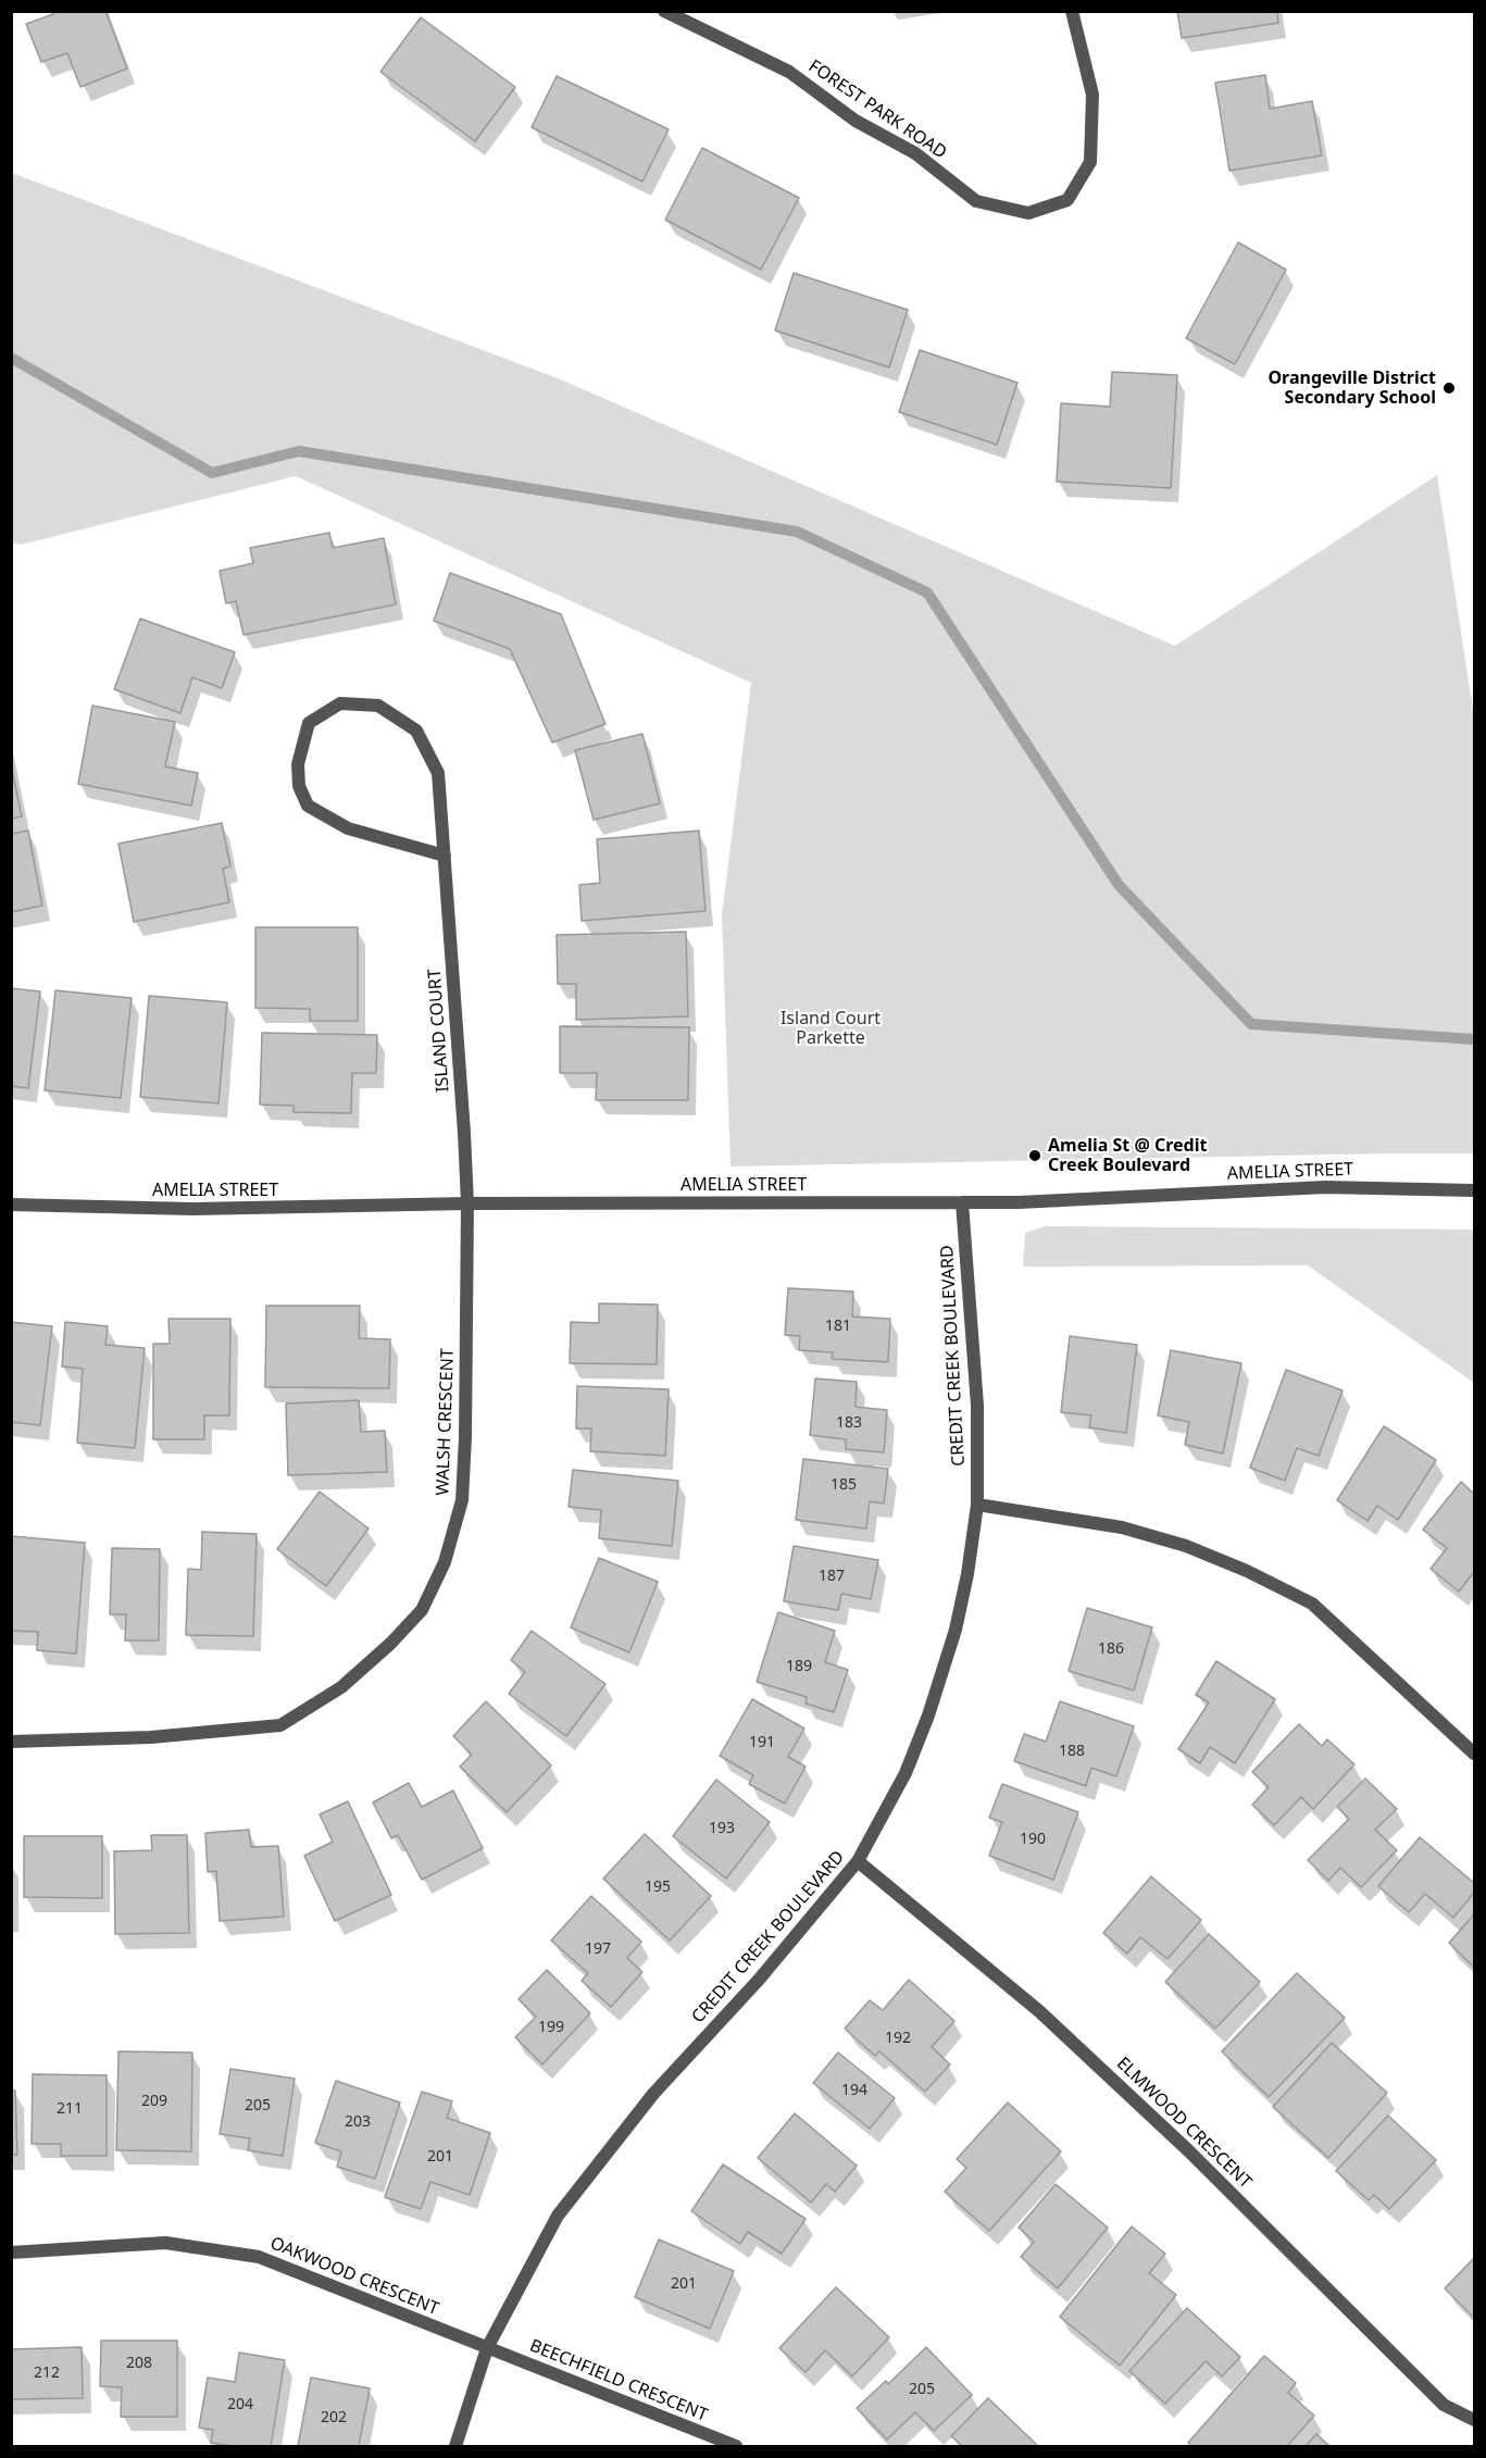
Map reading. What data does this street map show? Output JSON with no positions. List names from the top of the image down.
{
  "streets": {
    "street": [
      "FOREST PARK ROAD",
      "ISLAND COURT",
      "AMELIA STREET",
      "CREDIT CREEK BOULEVARD",
      "WALSH CRESCENT",
      "ELMWOOD CRESCENT",
      "OAKWOOD CRESCENT",
      "BEECHFIELD CRESCENT"
    ]
  },
  "crossings": [
    ["ISLAND COURT", "AMELIA STREET"],
    ["ISLAND COURT", "WALSH CRESCENT"],
    ["AMELIA STREET", "CREDIT CREEK BOULEVARD"],
    ["AMELIA STREET", "WALSH CRESCENT"],
    ["CREDIT CREEK BOULEVARD", "ELMWOOD CRESCENT"],
    ["CREDIT CREEK BOULEVARD", "OAKWOOD CRESCENT"],
    ["CREDIT CREEK BOULEVARD", "BEECHFIELD CRESCENT"],
    ["OAKWOOD CRESCENT", "BEECHFIELD CRESCENT"]
  ],
  "parks": ["Island Court Parkette"],
  "places": ["Orangeville District Secondary School", "Amelia St @ Credit Creek Boulevard"],
  "house_numbers": [
    "181",
    "183",
    "185",
    "187",
    "186",
    "189",
    "191",
    "188",
    "193",
    "190",
    "195",
    "197",
    "199",
    "192",
    "194",
    "209",
    "205",
    "211",
    "203",
    "201",
    "201",
    "208",
    "212",
    "205",
    "204",
    "202"
  ]
}
